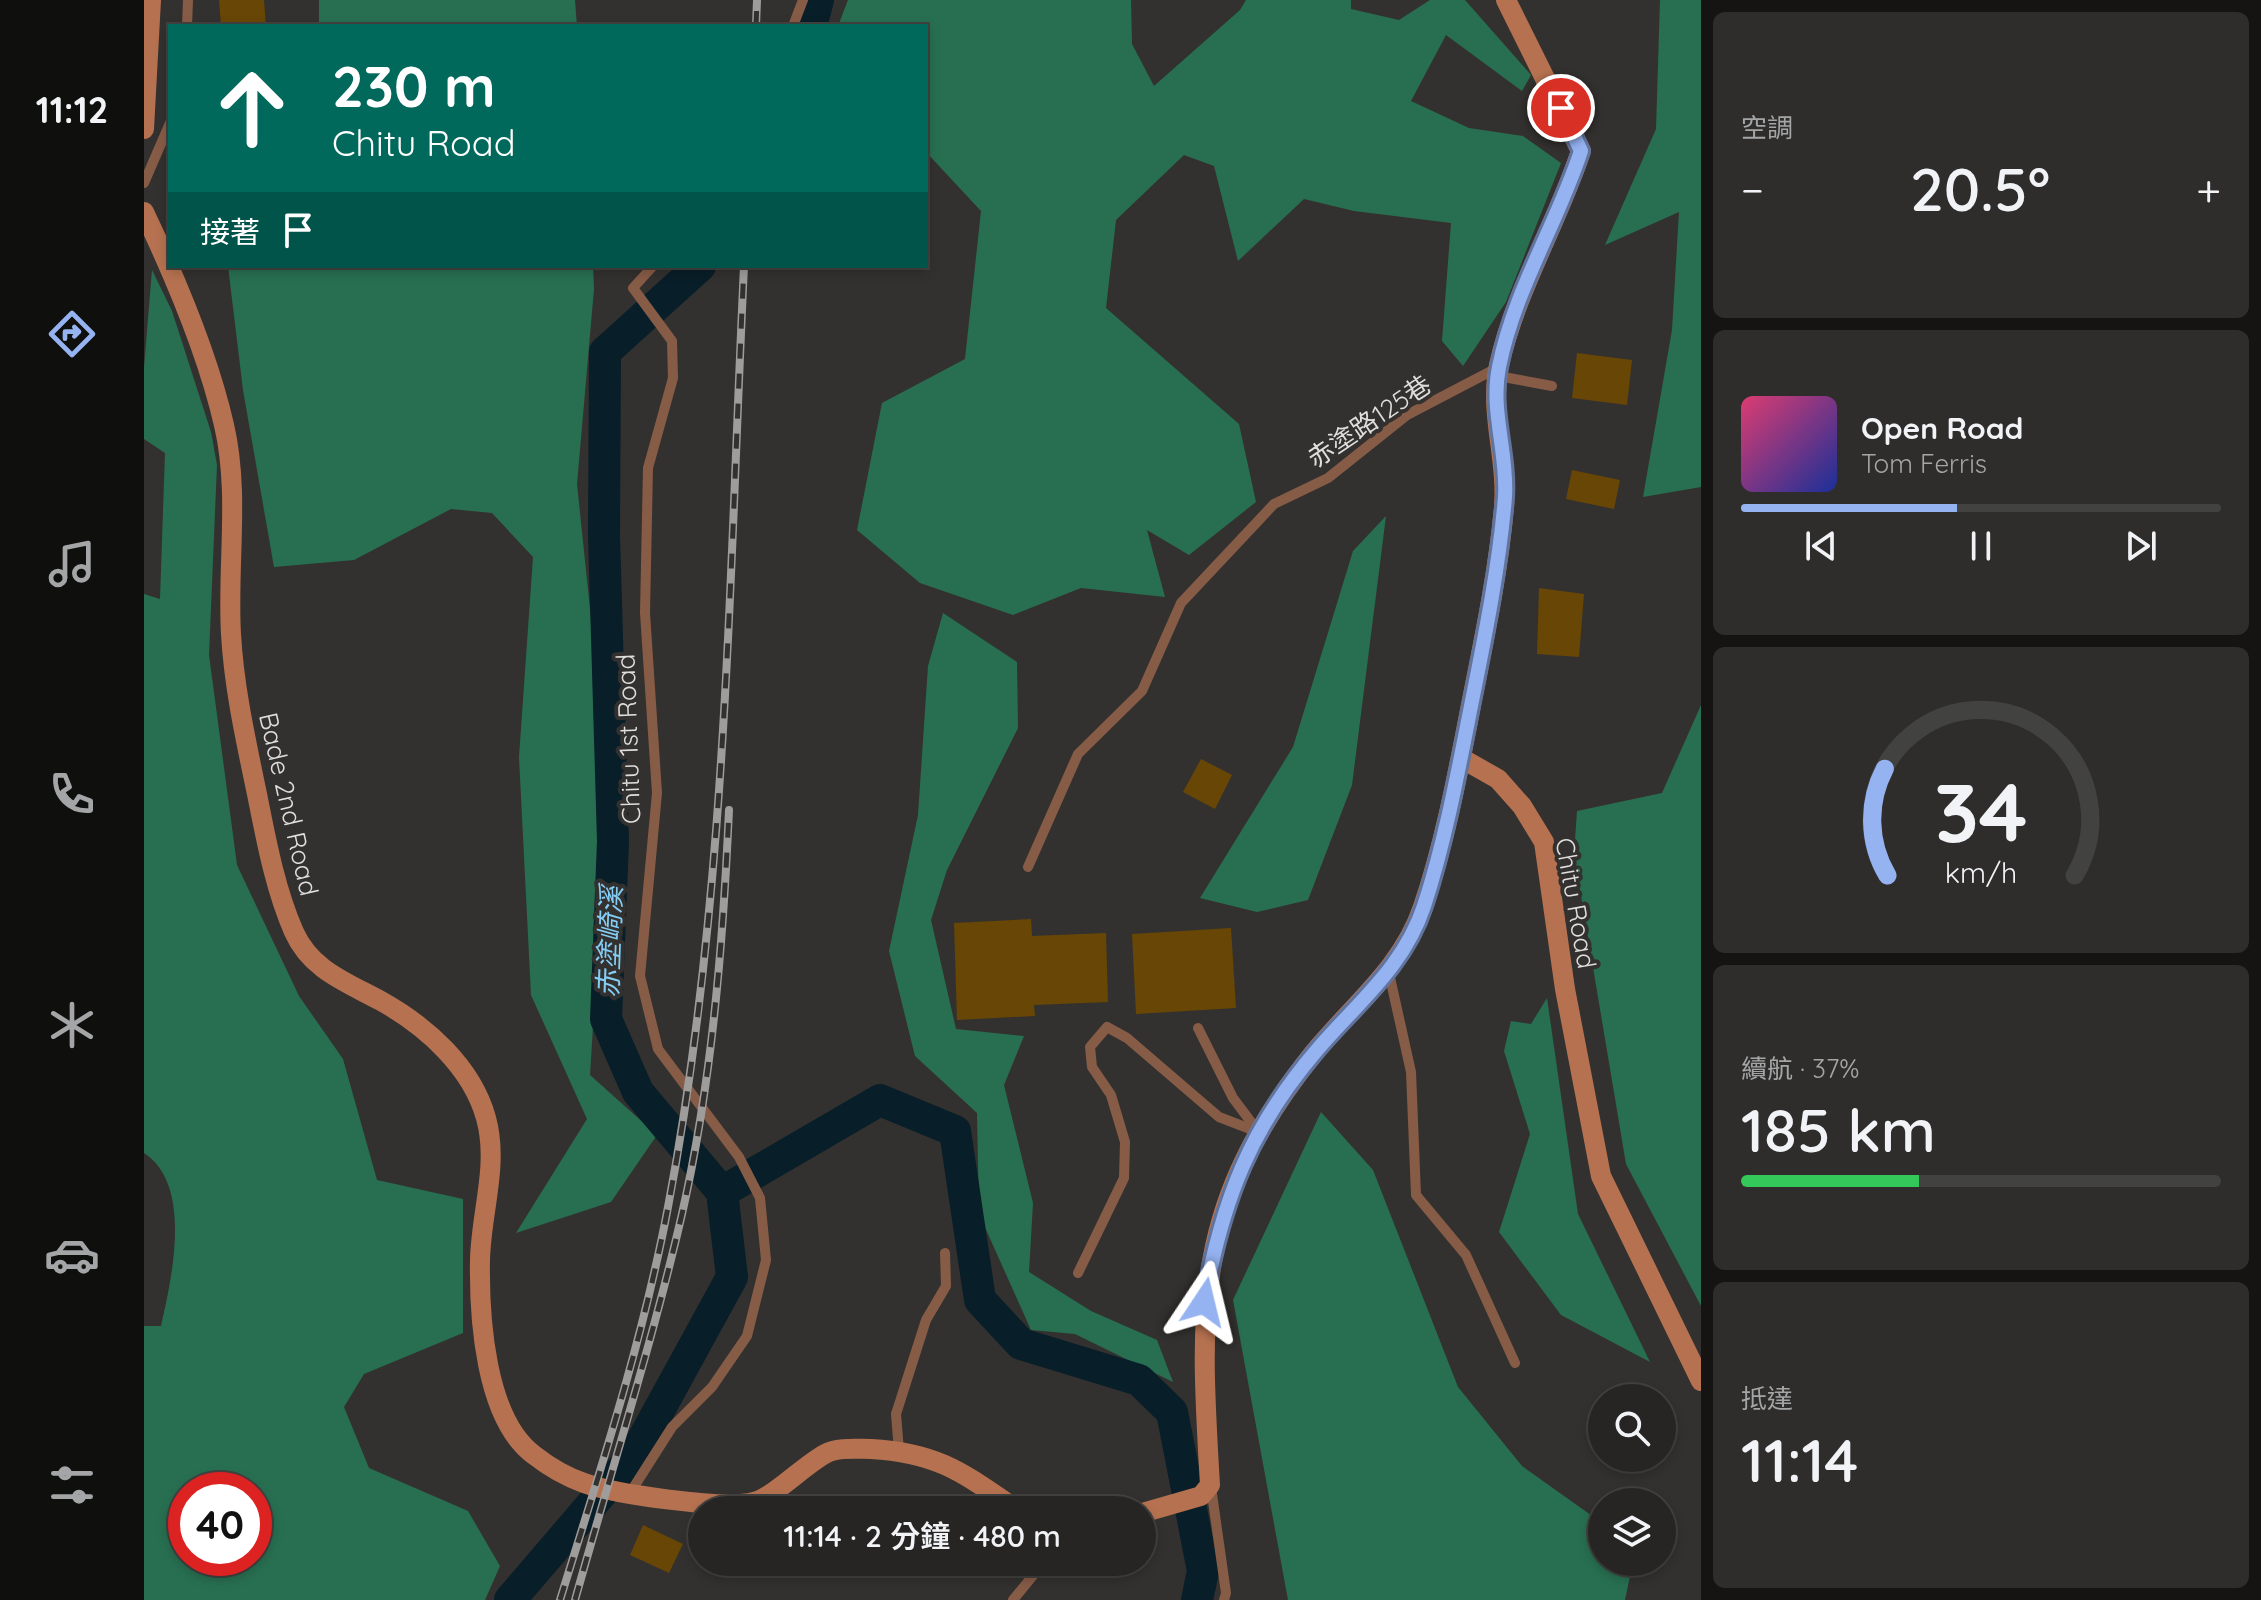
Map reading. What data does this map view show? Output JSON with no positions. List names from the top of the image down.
{
  "streets": {
    "street": ["Bade 2nd Road", "Chitu Road"],
    "lane": ["赤塗路125巷", "Chitu 1st Road"]
  },
  "crossings": [
    ["Chitu 1st Road", "Bade 2nd Road"]
  ],
  "water": ["赤塗崎溪"],
  "page": {
    "tabs": "11:12",
    "tile": [
      "空調",
      ["續航 · 37%", "185 km"],
      ["抵達", "11:14"]
    ],
    "turn": ["230 m", "Chitu Road"],
    "heat": ["−", "20.5°", "+"],
    "then": "接著",
    "song": ["Open Road", "Tom Ferris"],
    "limit": "40",
    "trip": "11:14 · 2 分鐘 · 480 m",
    "gauge": ["34", "km/h"]
  }
}
